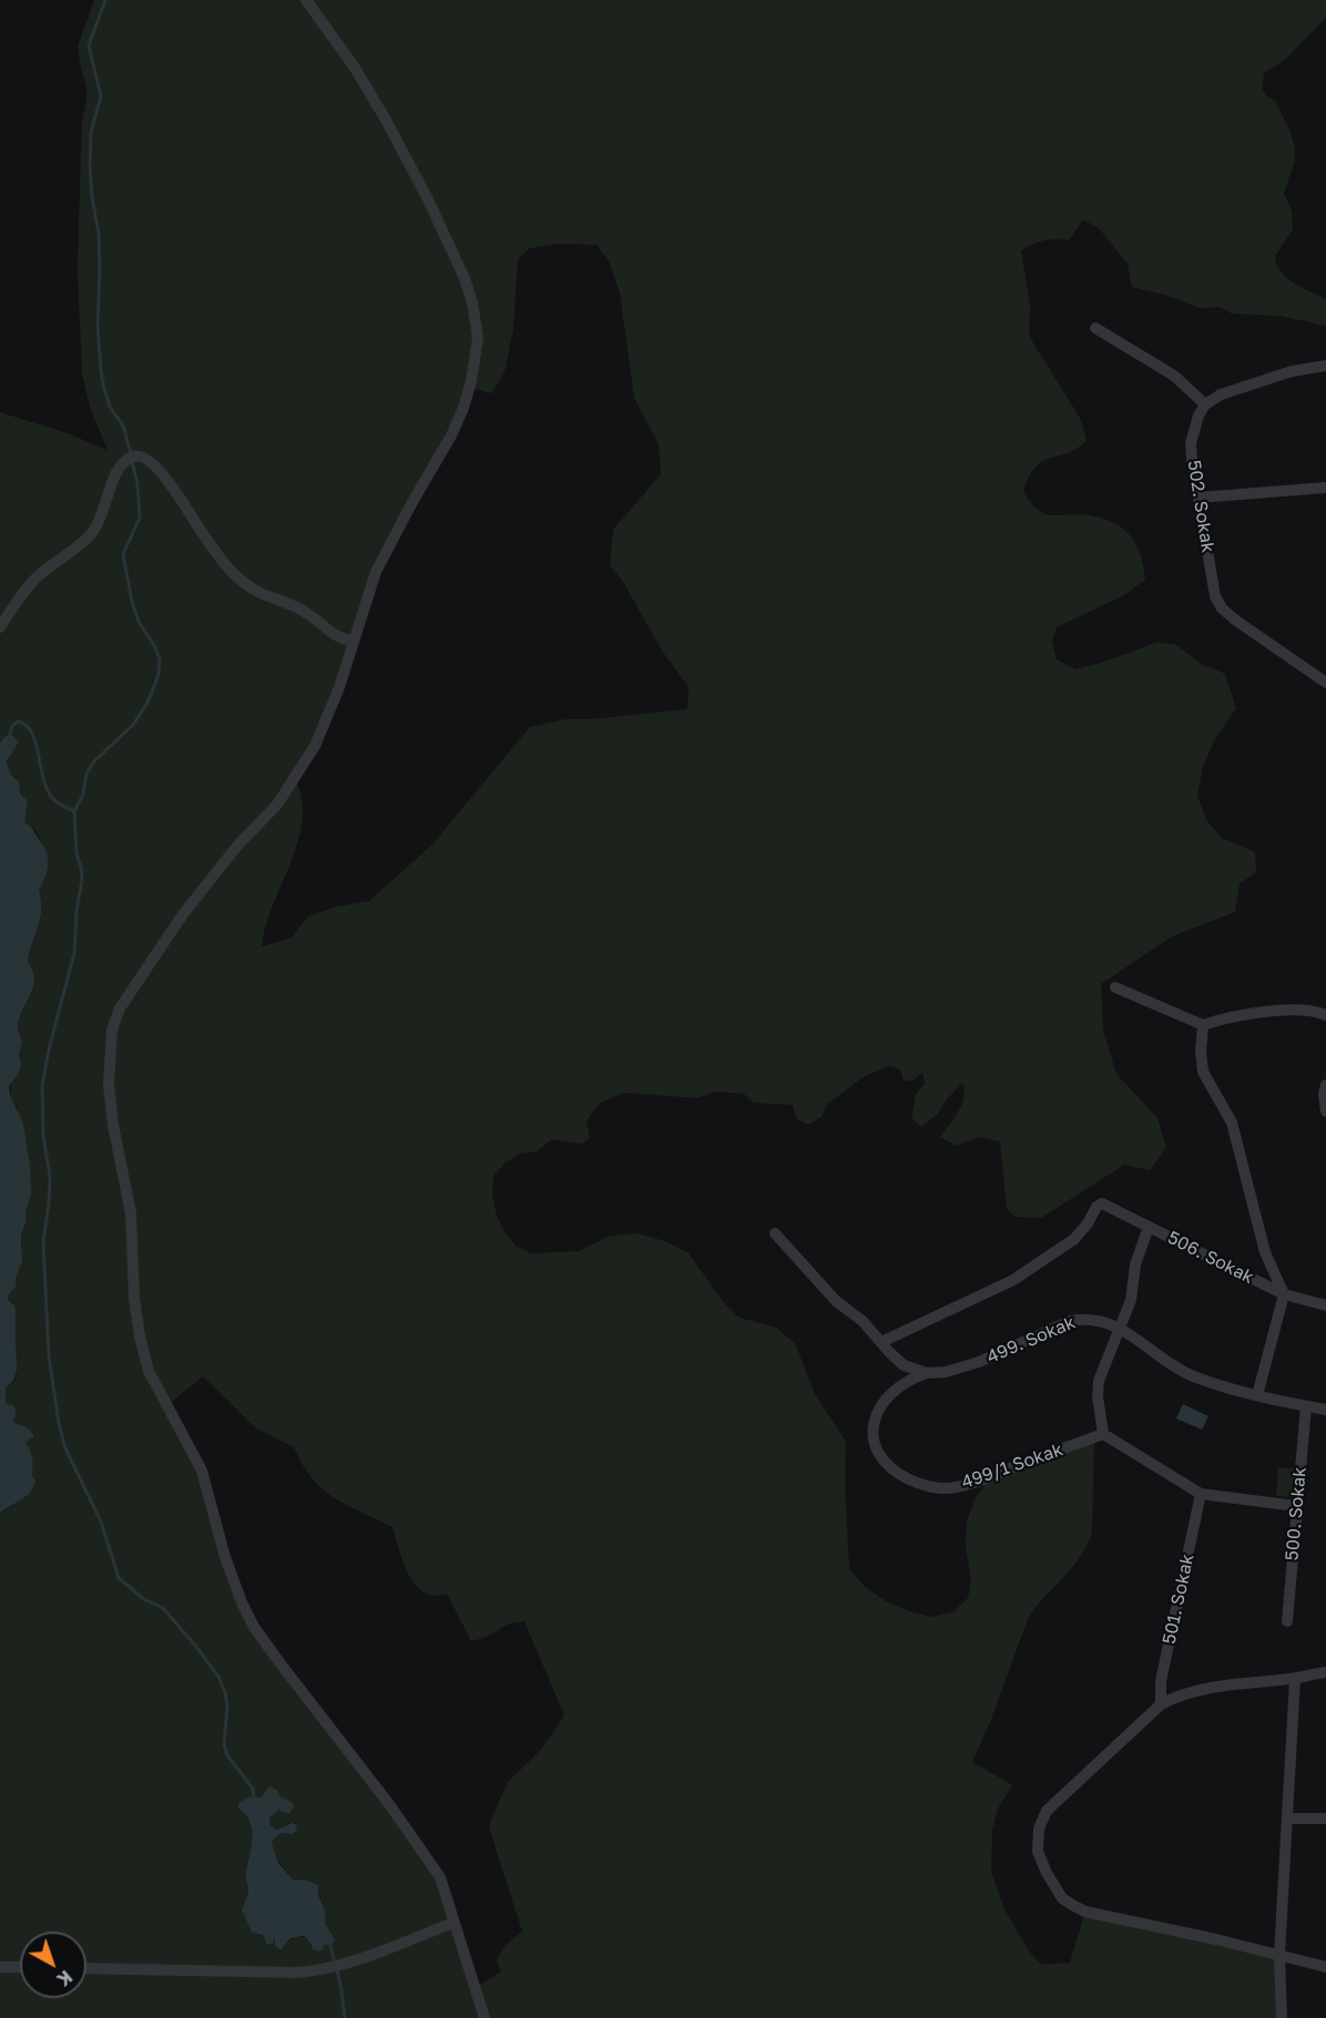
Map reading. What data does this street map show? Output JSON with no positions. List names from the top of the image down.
{
  "streets": {
    "street": [
      "502. Sokak",
      "506. Sokak",
      "499. Sokak",
      "499/1 Sokak",
      "500. Sokak",
      "501. Sokak"
    ]
  },
  "crossings": [
    ["506. Sokak", "499. Sokak"],
    ["506. Sokak", "499/1 Sokak"],
    ["499. Sokak", "499/1 Sokak"],
    ["499. Sokak", "500. Sokak"]
  ],
  "north": "bottom right"
}
